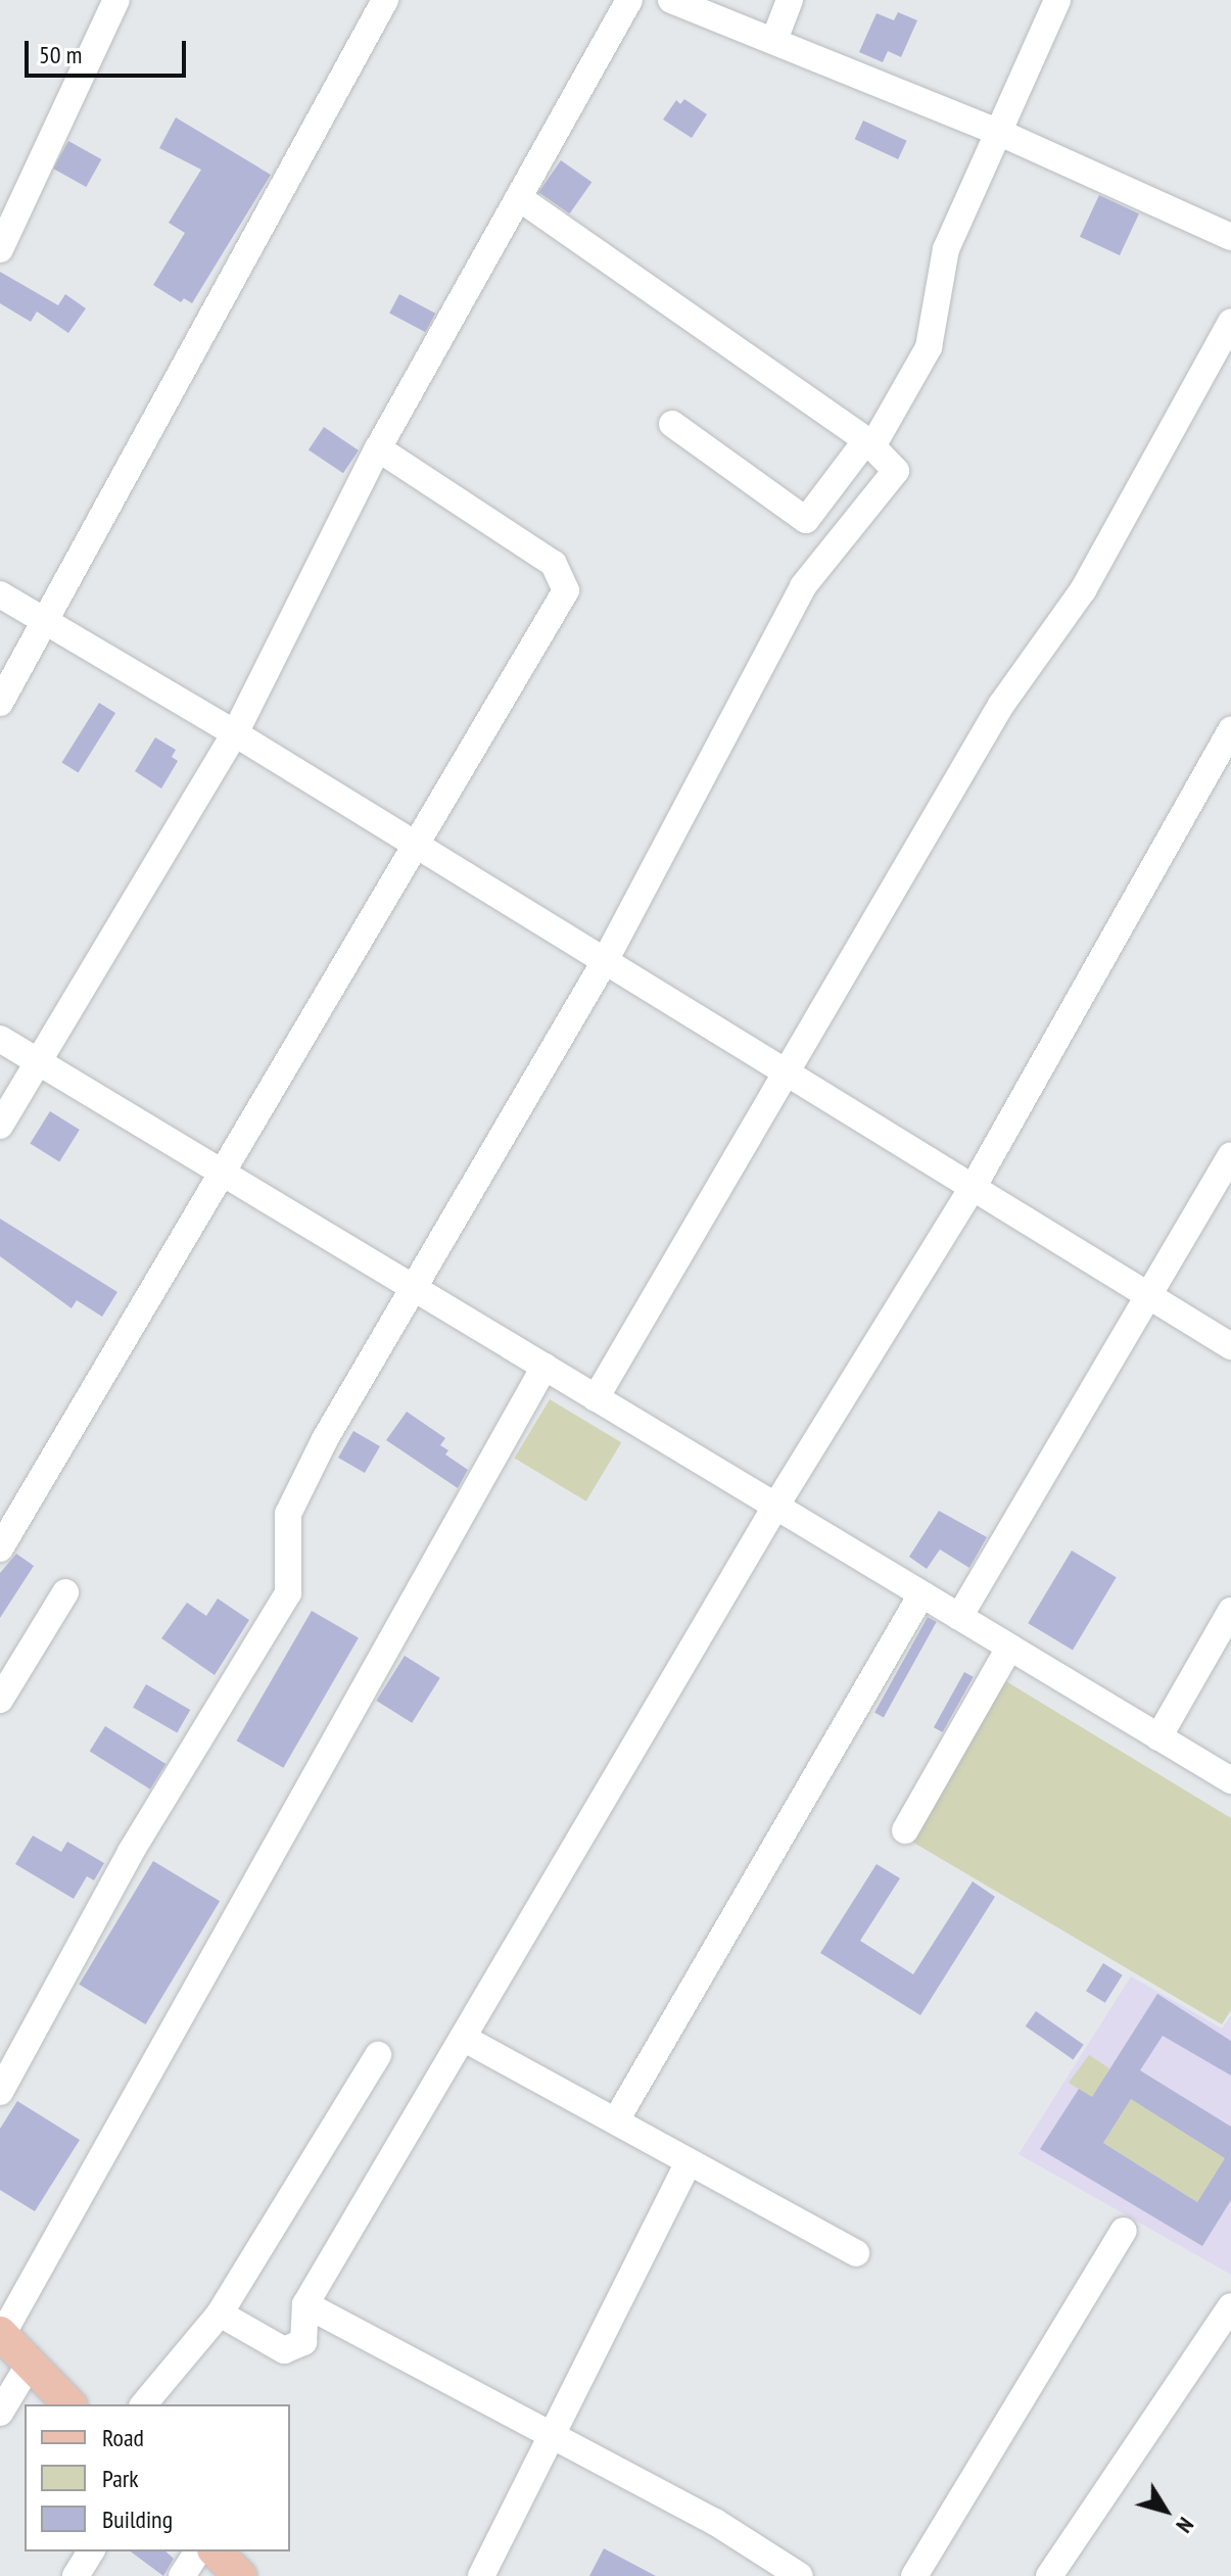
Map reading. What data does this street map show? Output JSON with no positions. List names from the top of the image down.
{
  "legend": ["Road", "Park", "Building"],
  "scale_bar": "50 m",
  "north": "bottom right"
}
